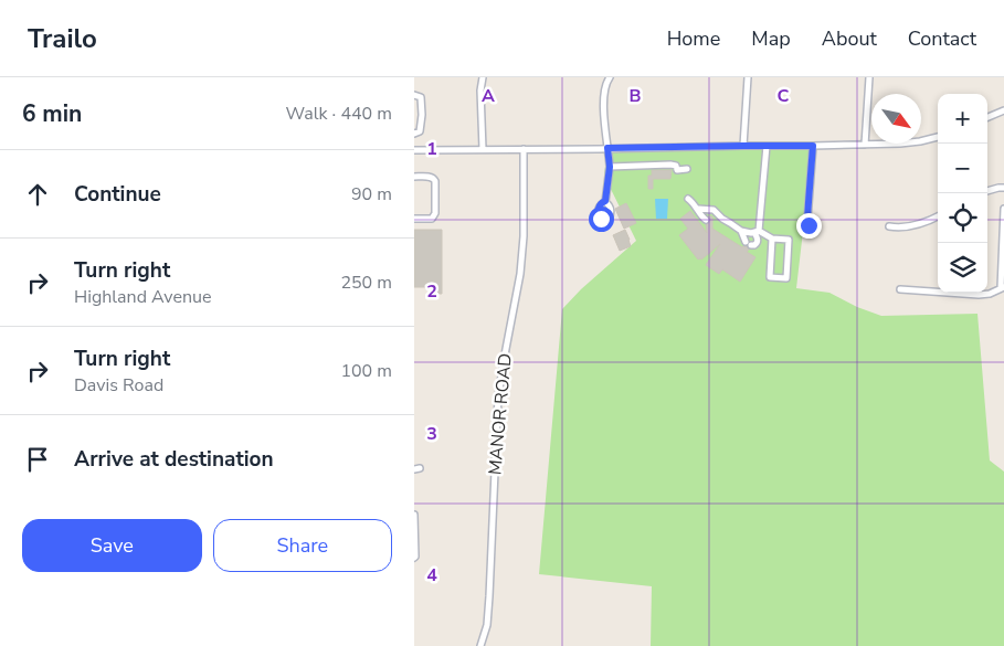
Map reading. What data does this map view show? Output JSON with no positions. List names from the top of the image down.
{
  "streets": {
    "street": ["MANOR ROAD"]
  },
  "north": "bottom right",
  "page": {
    "header": "Trailo",
    "nav": [
      "Home",
      "Map",
      "About",
      "Contact"
    ],
    "heading": ["6 min", "Walk · 440 m"],
    "map_buttons": ["+", "−"],
    "list": [
      ["Continue", "90 m"],
      ["Turn right", "Highland Avenue", "250 m"],
      ["Turn right", "Davis Road", "100 m"],
      "Arrive at destination"
    ],
    "buttons": ["Save", "Share"]
  },
  "grid": {
    "columns": ["A", "B", "C"],
    "rows": [
      "1",
      "2",
      "3",
      "4"
    ]
  }
}
